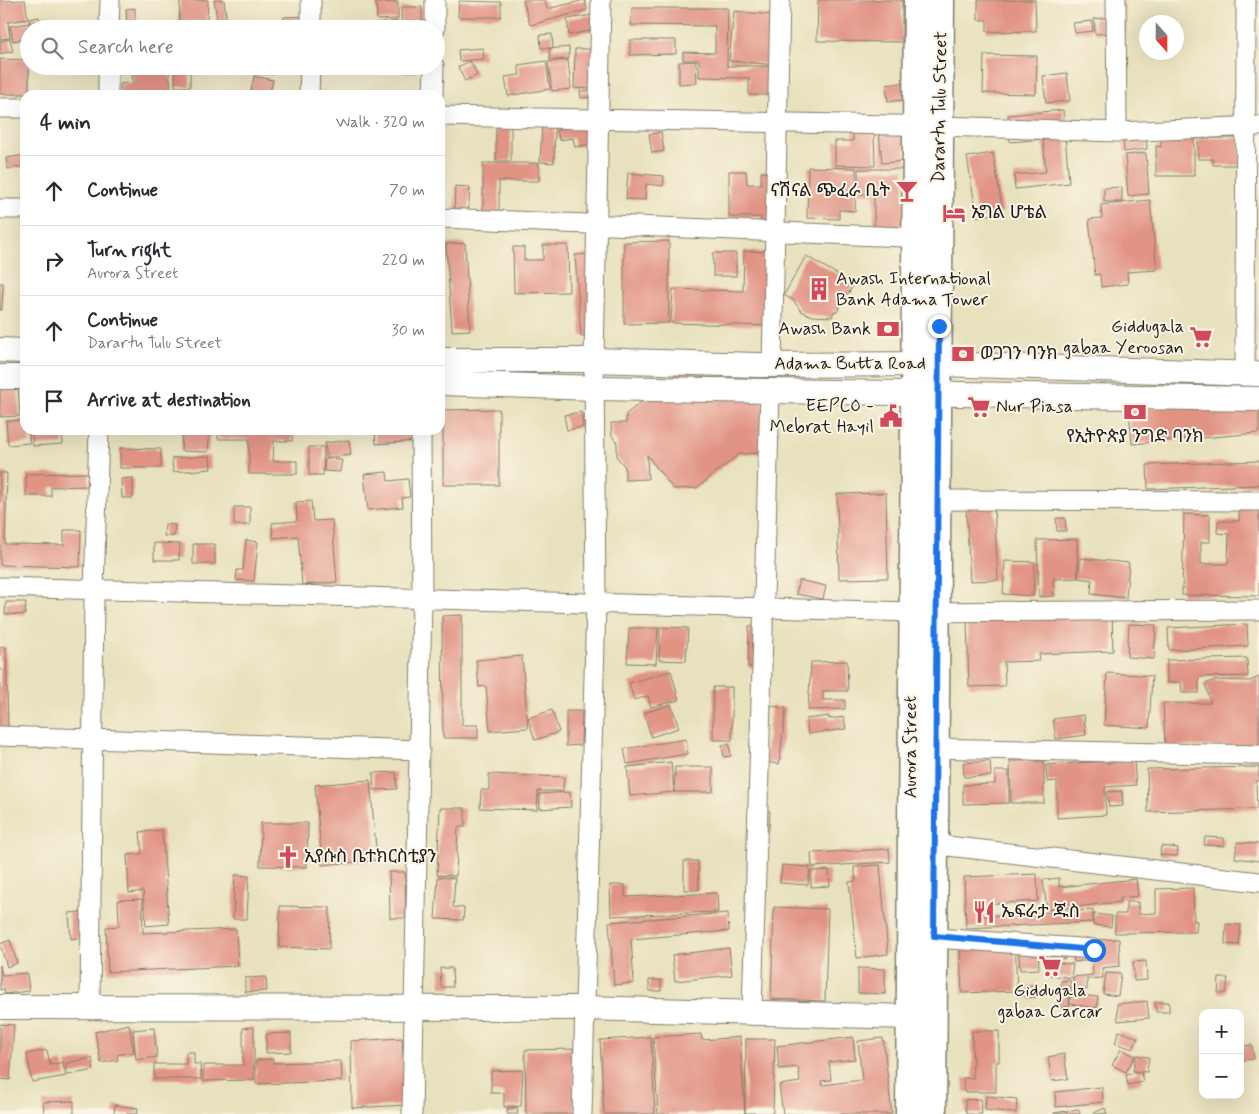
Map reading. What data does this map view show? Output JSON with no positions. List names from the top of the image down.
{
  "streets": {
    "main road": ["Darartu Tulu Street", "Aurora Street"],
    "street": ["Adama Butta Road"]
  },
  "crossings": [
    ["Darartu Tulu Street", "Adama Butta Road"],
    ["Darartu Tulu Street", "Aurora Street"],
    ["Adama Butta Road", "Aurora Street"]
  ],
  "places": {
    "bar": ["ናሽናል ጭፈራ ቤት"],
    "hotel": ["ኤግል ሆቴል"],
    "building": ["Awash International Bank Adama Tower"],
    "bank": ["Awash Bank", "ወጋገን ባንክ", "የኢትዮጵያ ንግድ ባንክ"],
    "supermarket": ["Giddugala gabaa Yeroosan", "Nur Piasa", "Giddugala gabaa Carcar"],
    "public building": ["EEPCO - Mebrat Hayil"],
    "church": ["ኢየሱስ ቤተክርስቲያን"],
    "restaurant": ["ኤፍራታ ጁስ"]
  },
  "north": "bottom",
  "page": {
    "search": "Search here",
    "heading": ["4 min", "Walk · 320 m"],
    "list": [
      ["Continue", "70 m"],
      ["Turn right", "Aurora Street", "220 m"],
      ["Continue", "Darartu Tulu Street", "30 m"],
      "Arrive at destination"
    ],
    "map_buttons": ["+", "−"]
  }
}
